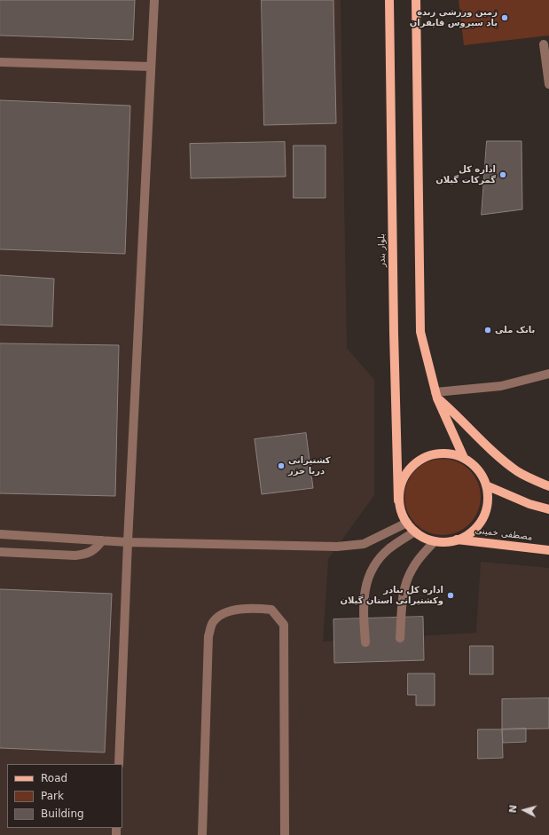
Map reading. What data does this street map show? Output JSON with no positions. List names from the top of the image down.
{
  "streets": {
    "main road": ["بلوار بندر", "مصطفی خمینی"]
  },
  "crossings": [
    ["بلوار بندر", "مصطفی خمینی"]
  ],
  "places": [
    "زمین ورزشی زنده یاد سیروس قایقران",
    "اداره کل گمرکات گیلان",
    "بانک ملی",
    "کشتیرانی دریا خزر",
    "اداره کل بنادر وکشتیرانی استان گیلان"
  ],
  "legend": ["Road", "Park", "Building"],
  "north": "left"
}
